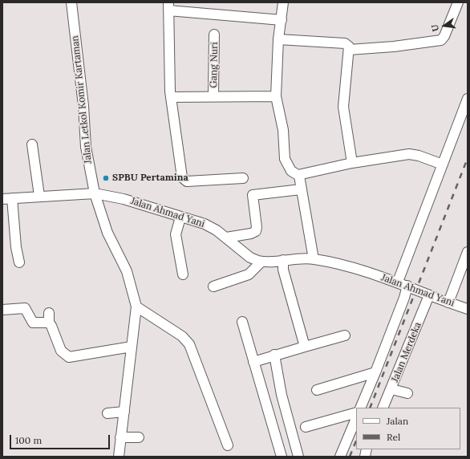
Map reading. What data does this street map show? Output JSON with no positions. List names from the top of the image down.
{
  "streets": {
    "street": [
      "Gang Nuri",
      "Jalan Letkol Komir Kartaman",
      "Jalan Ahmad Yani",
      "Jalan Merdeka"
    ]
  },
  "crossings": [
    ["Jalan Letkol Komir Kartaman", "Jalan Ahmad Yani"],
    ["Jalan Ahmad Yani", "Jalan Merdeka"]
  ],
  "places": ["SPBU Pertamina"],
  "legend": ["Jalan", "Rel"],
  "scale_bar": "100 m",
  "north": "left"
}
